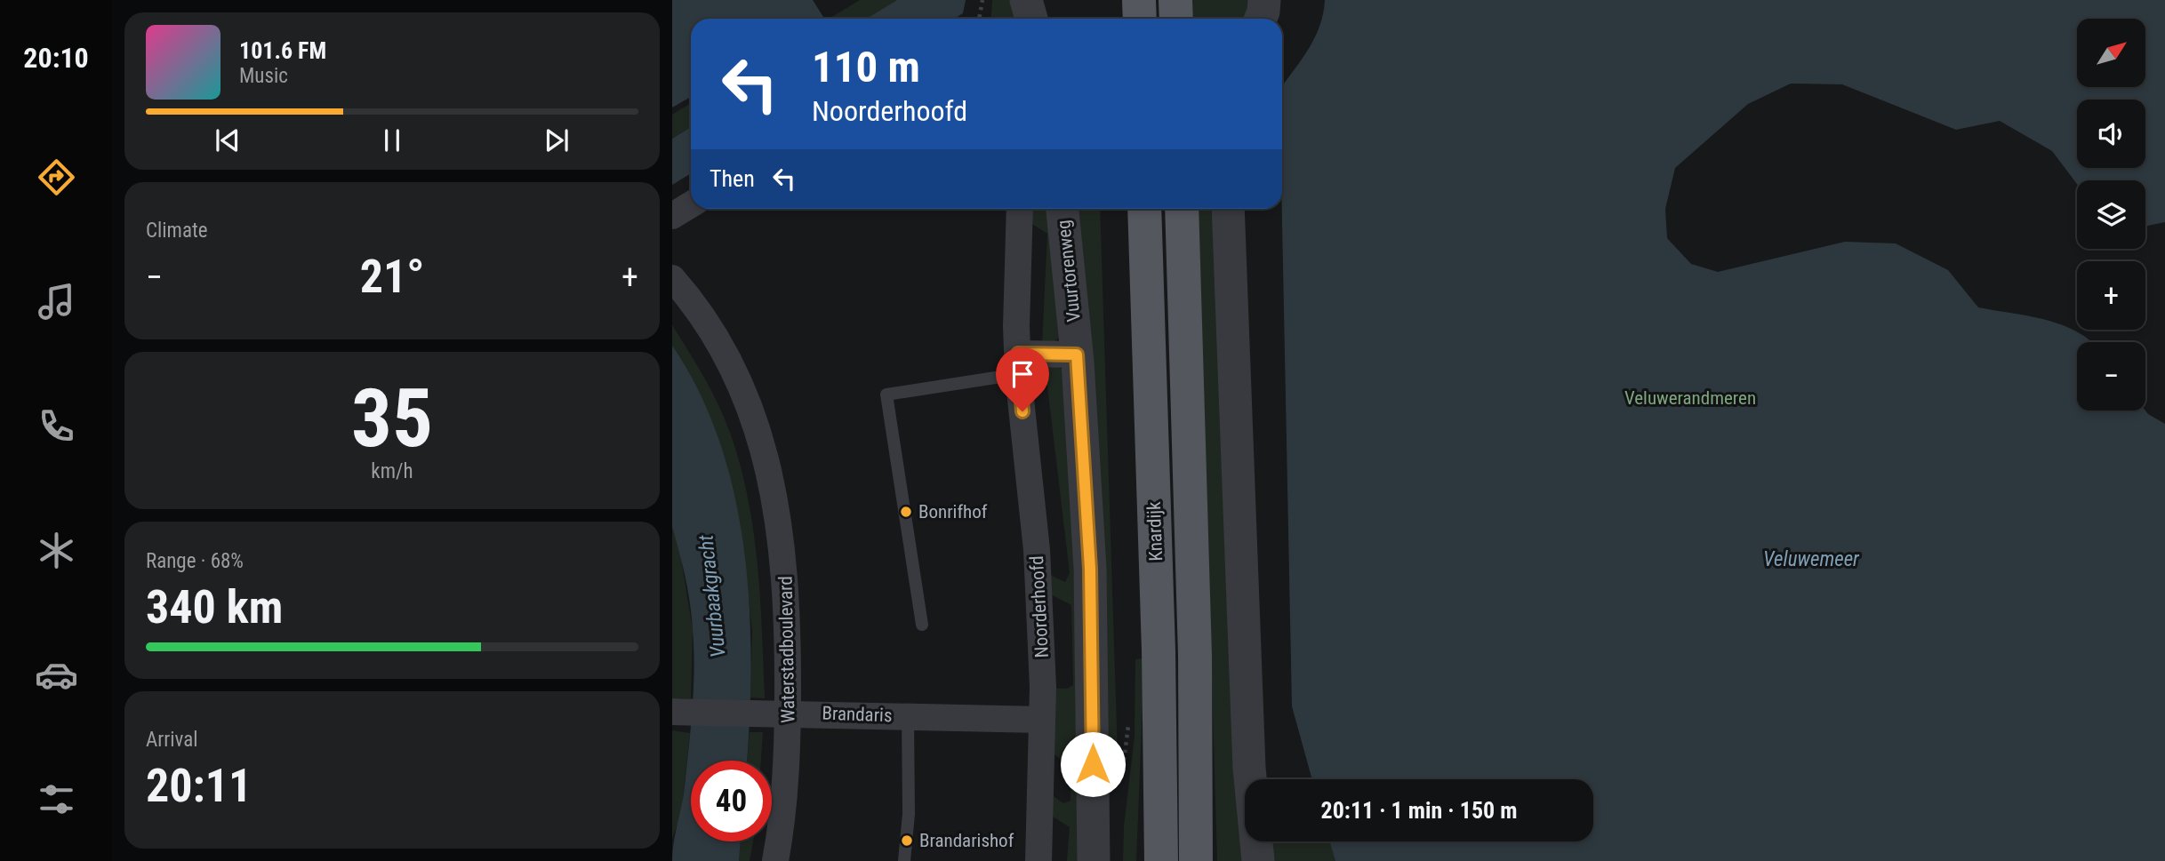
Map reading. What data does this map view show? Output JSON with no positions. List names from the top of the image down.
{
  "streets": {
    "main road": ["Knardijk"],
    "street": [
      "Vuurtorenweg",
      "Noorderhoofd",
      "Waterstadboulevard",
      "Brandaris"
    ]
  },
  "crossings": [
    ["Noorderhoofd", "Brandaris"],
    ["Waterstadboulevard", "Brandaris"]
  ],
  "water": ["Veluwemeer", "Vuurbaakgracht"],
  "parks": ["Veluwerandmeren"],
  "places": ["Bonrifhof", "Brandarishof"],
  "north": "top right",
  "page": {
    "tabs": "20:10",
    "map_buttons": ["+", "−"],
    "turn": ["110 m", "Noorderhoofd"],
    "song": ["101.6 FM", "Music"],
    "then": "Then",
    "tile": [
      "Climate",
      ["35", "km/h"],
      ["Range · 68%", "340 km"],
      ["Arrival", "20:11"]
    ],
    "heat": ["−", "21°", "+"],
    "limit": "40",
    "trip": "20:11 · 1 min · 150 m"
  }
}
